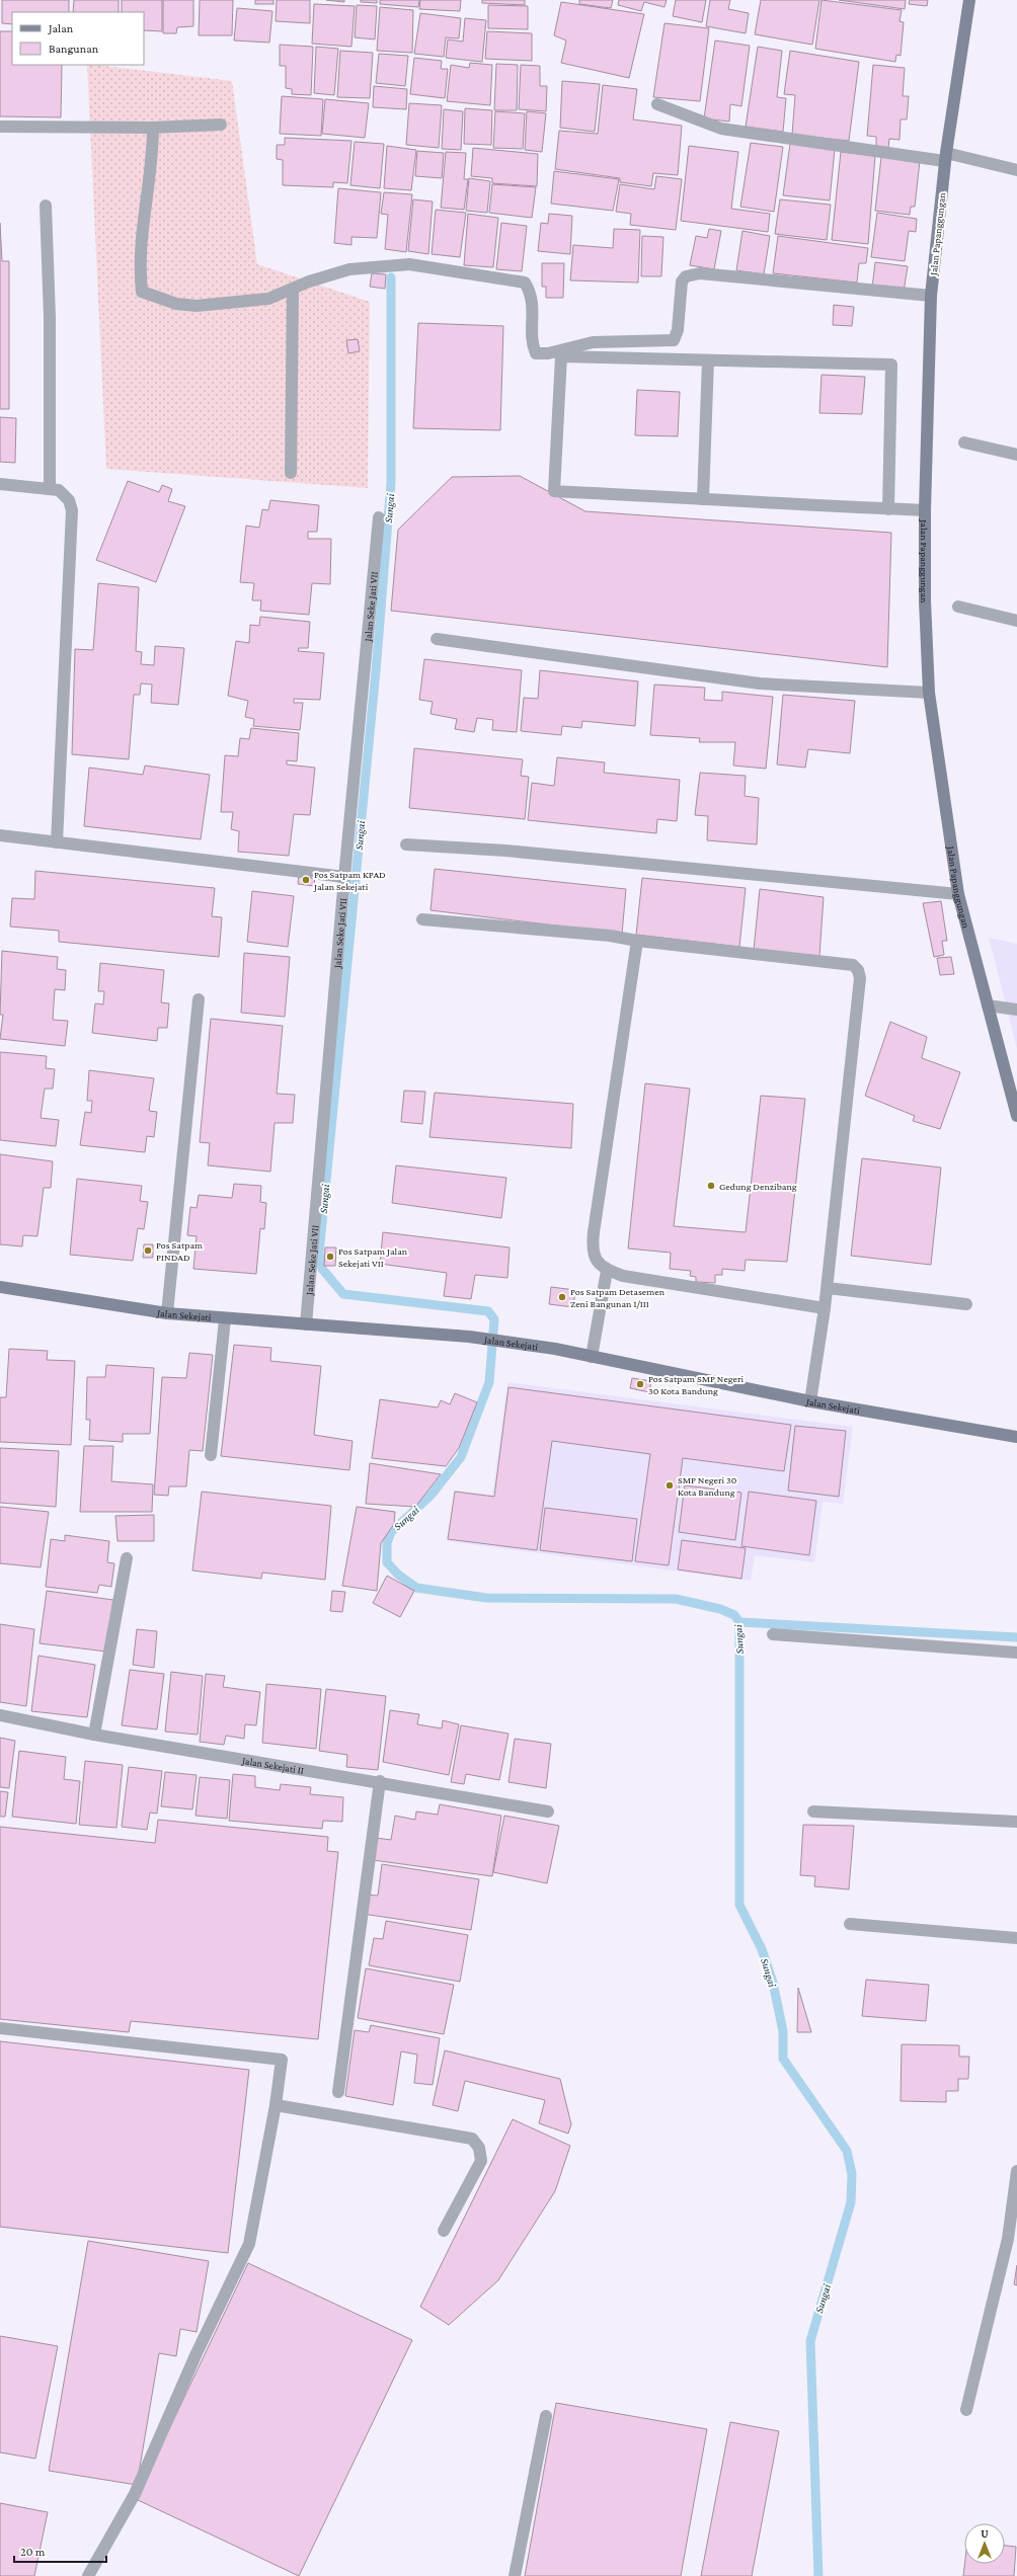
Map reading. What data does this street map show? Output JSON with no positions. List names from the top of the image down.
{
  "streets": {
    "street": [
      "Jalan Papanggungan",
      "Jalan Seke Jati VII",
      "Jalan Sekejati",
      "Jalan Sekejati II"
    ]
  },
  "crossings": [
    ["Jalan Seke Jati VII", "Jalan Sekejati"]
  ],
  "water": ["Sungai"],
  "places": [
    "Pos Satpam KPAD Jalan Sekejati",
    "Gedung Denzibang",
    "Pos Satpam PINDAD",
    "Pos Satpam Jalan Sekejati VII",
    "Pos Satpam Detasemen Zeni Bangunan 1/III",
    "Pos Satpam SMP Negeri 30 Kota Bandung",
    "SMP Negeri 30 Kota Bandung"
  ],
  "legend": ["Jalan", "Bangunan"],
  "scale_bar": "20 m",
  "north": "top"
}
